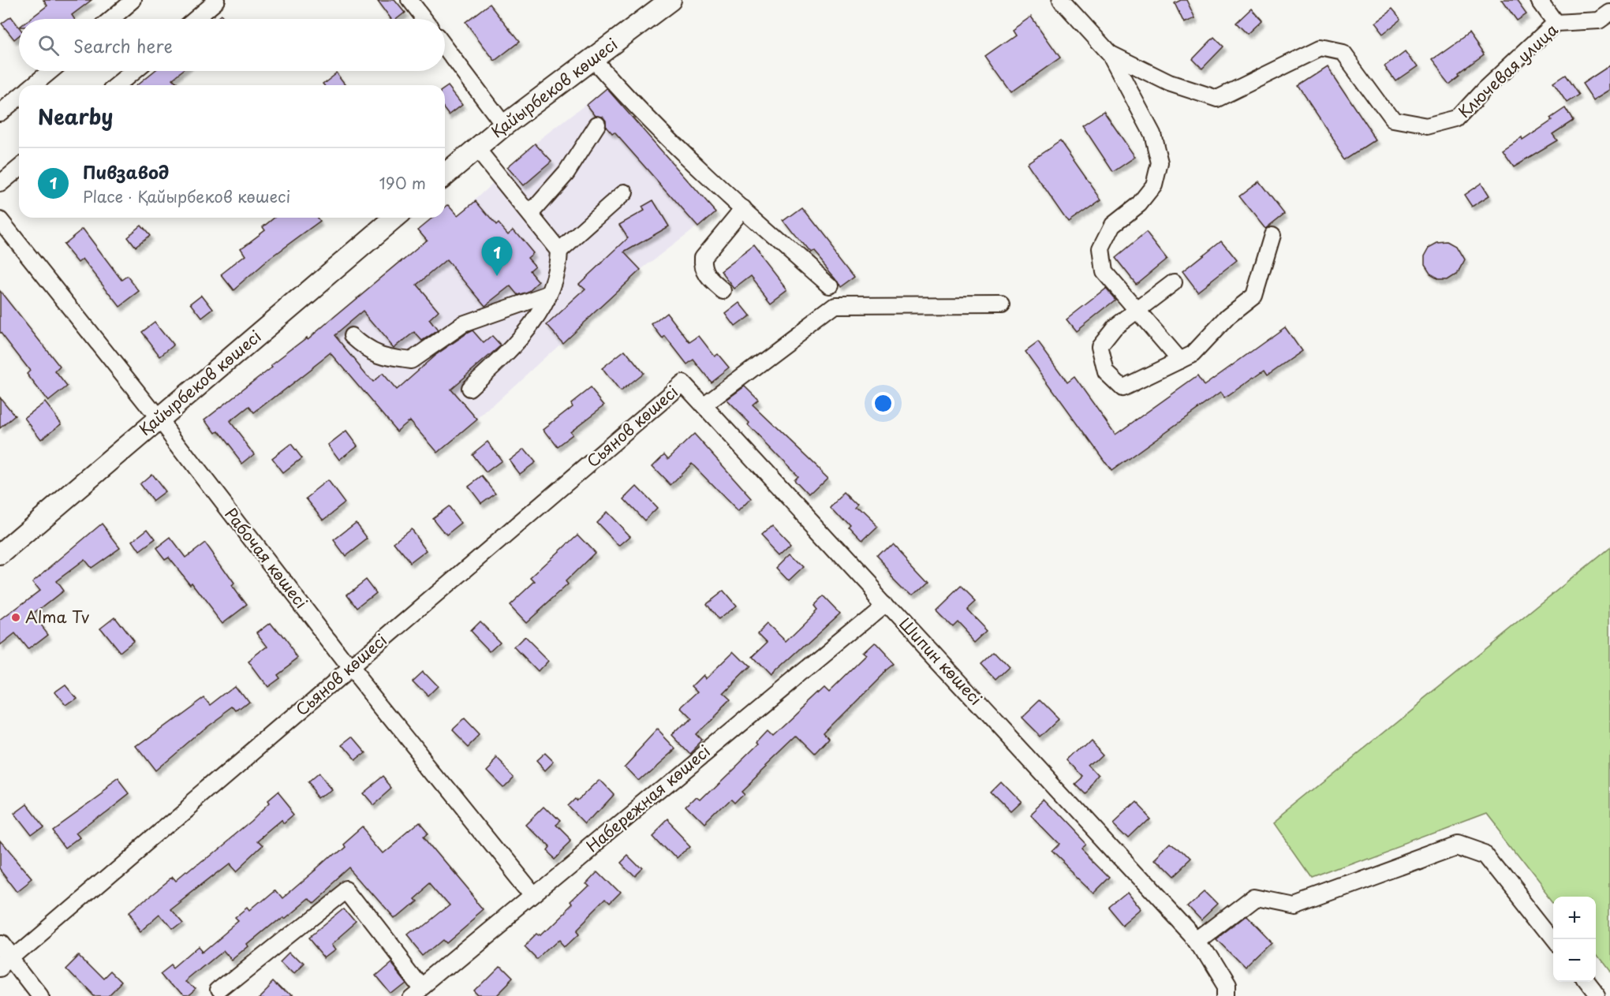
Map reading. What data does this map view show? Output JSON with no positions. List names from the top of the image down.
{
  "streets": {
    "main road": ["Қайырбеков көшесі"],
    "street": [
      "Ключевая улица",
      "Сьянов көшесі",
      "Рабочая көшесі",
      "Шипин көшесі",
      "Набережная көшесі"
    ]
  },
  "crossings": [
    ["Қайырбеков көшесі", "Рабочая көшесі"],
    ["Сьянов көшесі", "Рабочая көшесі"],
    ["Сьянов көшесі", "Шипин көшесі"],
    ["Рабочая көшесі", "Набережная көшесі"],
    ["Шипин көшесі", "Набережная көшесі"]
  ],
  "places": ["Alma Tv"],
  "page": {
    "search": "Search here",
    "heading": "Nearby",
    "list": [
      {
        "mark": "1",
        "name": "Пивзавод",
        "note": "Place · Қайырбеков көшесі",
        "value": "190 m"
      }
    ],
    "pins": "1",
    "map_buttons": ["+", "−"]
  }
}
